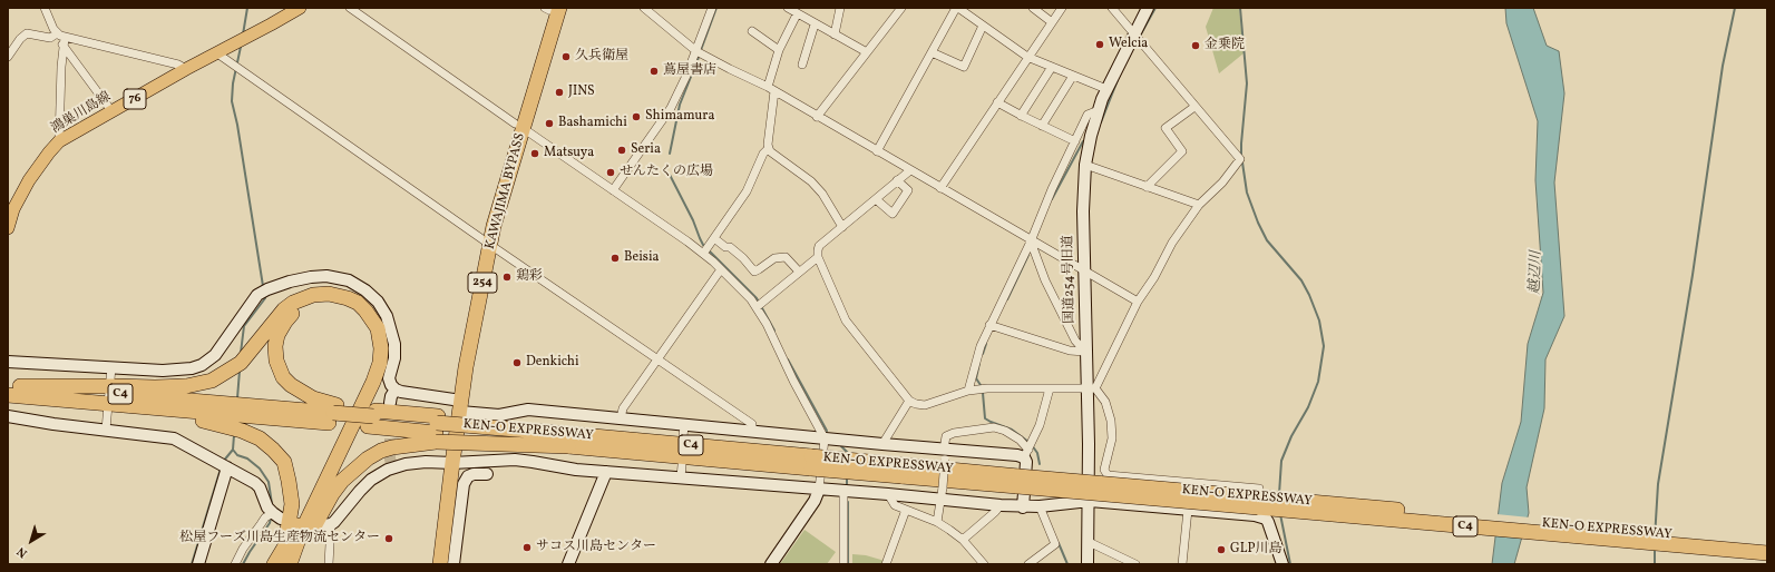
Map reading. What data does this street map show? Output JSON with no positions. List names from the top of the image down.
{
  "streets": {
    "highway": [
      "KAWAJIMA BYPASS",
      "254",
      "C4",
      "KEN-O EXPRESSWAY"
    ],
    "main road": ["76", "鴻巣川島線"],
    "street": ["国道254号旧道"]
  },
  "water": ["越辺川"],
  "places": [
    "Welcia",
    "金乗院",
    "久兵衛屋",
    "蔦屋書店",
    "JINS",
    "Shimamura",
    "Bashamichi",
    "Seria",
    "Matsuya",
    "せんたくの広場",
    "Beisia",
    "鶏彩",
    "Denkichi",
    "松屋フーズ川島生産物流センター",
    "サコス川島センター",
    "GLP川島"
  ],
  "north": "bottom left"
}
